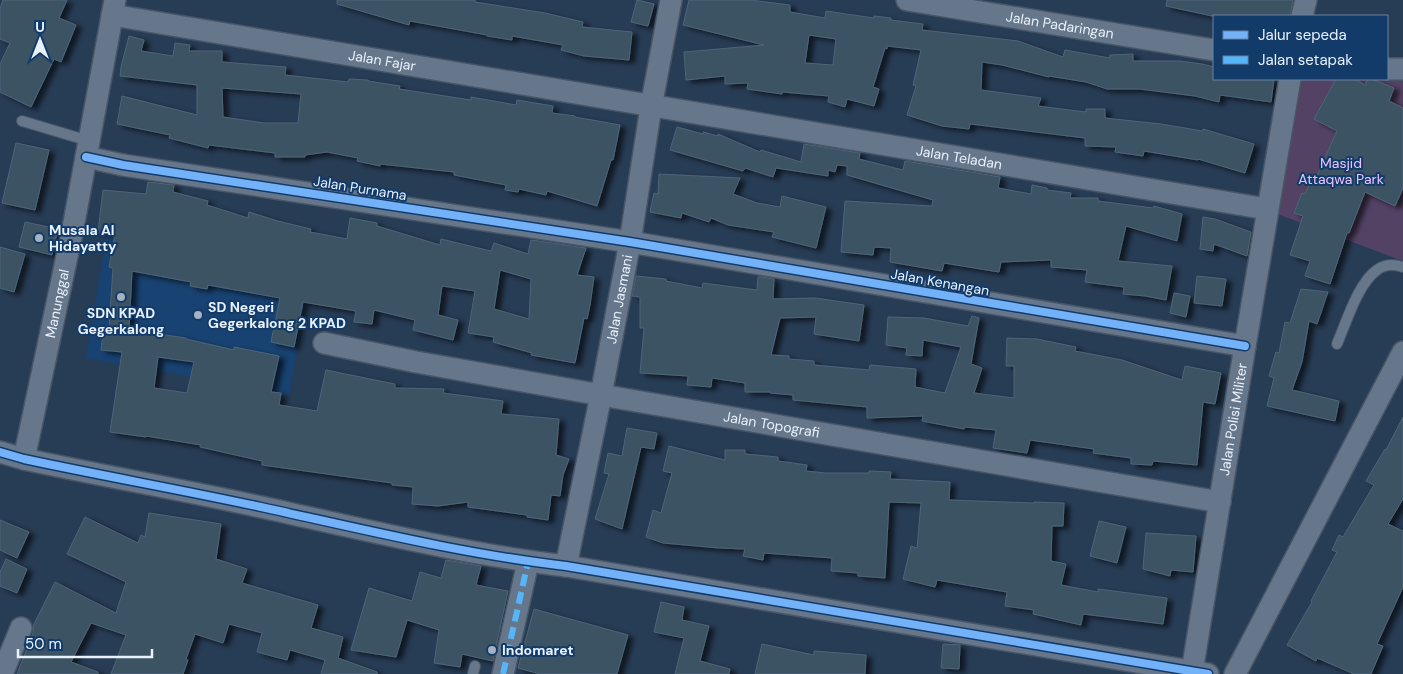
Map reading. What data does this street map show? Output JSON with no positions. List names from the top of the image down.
{
  "streets": {
    "street": [
      "Jalan Padaringan",
      "Jalan Fajar",
      "Jalan Teladan",
      "Jalan Purnama",
      "Jalan Kenangan",
      "Jalan Jasmani",
      "Manunggal",
      "Jalan Polisi Militer",
      "Jalan Topografi"
    ]
  },
  "crossings": [
    ["Jalan Fajar", "Jalan Teladan"],
    ["Jalan Fajar", "Jalan Jasmani"],
    ["Jalan Fajar", "Manunggal"],
    ["Jalan Teladan", "Jalan Jasmani"],
    ["Jalan Teladan", "Jalan Polisi Militer"],
    ["Jalan Purnama", "Jalan Kenangan"],
    ["Jalan Purnama", "Jalan Jasmani"],
    ["Jalan Purnama", "Manunggal"],
    ["Jalan Kenangan", "Jalan Jasmani"],
    ["Jalan Kenangan", "Jalan Polisi Militer"],
    ["Jalan Jasmani", "Jalan Topografi"],
    ["Jalan Polisi Militer", "Jalan Topografi"]
  ],
  "parks": ["Masjid Attaqwa Park"],
  "places": [
    "Musala Al Hidayatty",
    "SDN KPAD Gegerkalong",
    "SD Negeri Gegerkalong 2 KPAD",
    "Indomaret"
  ],
  "legend": ["Jalur sepeda", "Jalan setapak"],
  "scale_bar": "50 m",
  "north": "top"
}
